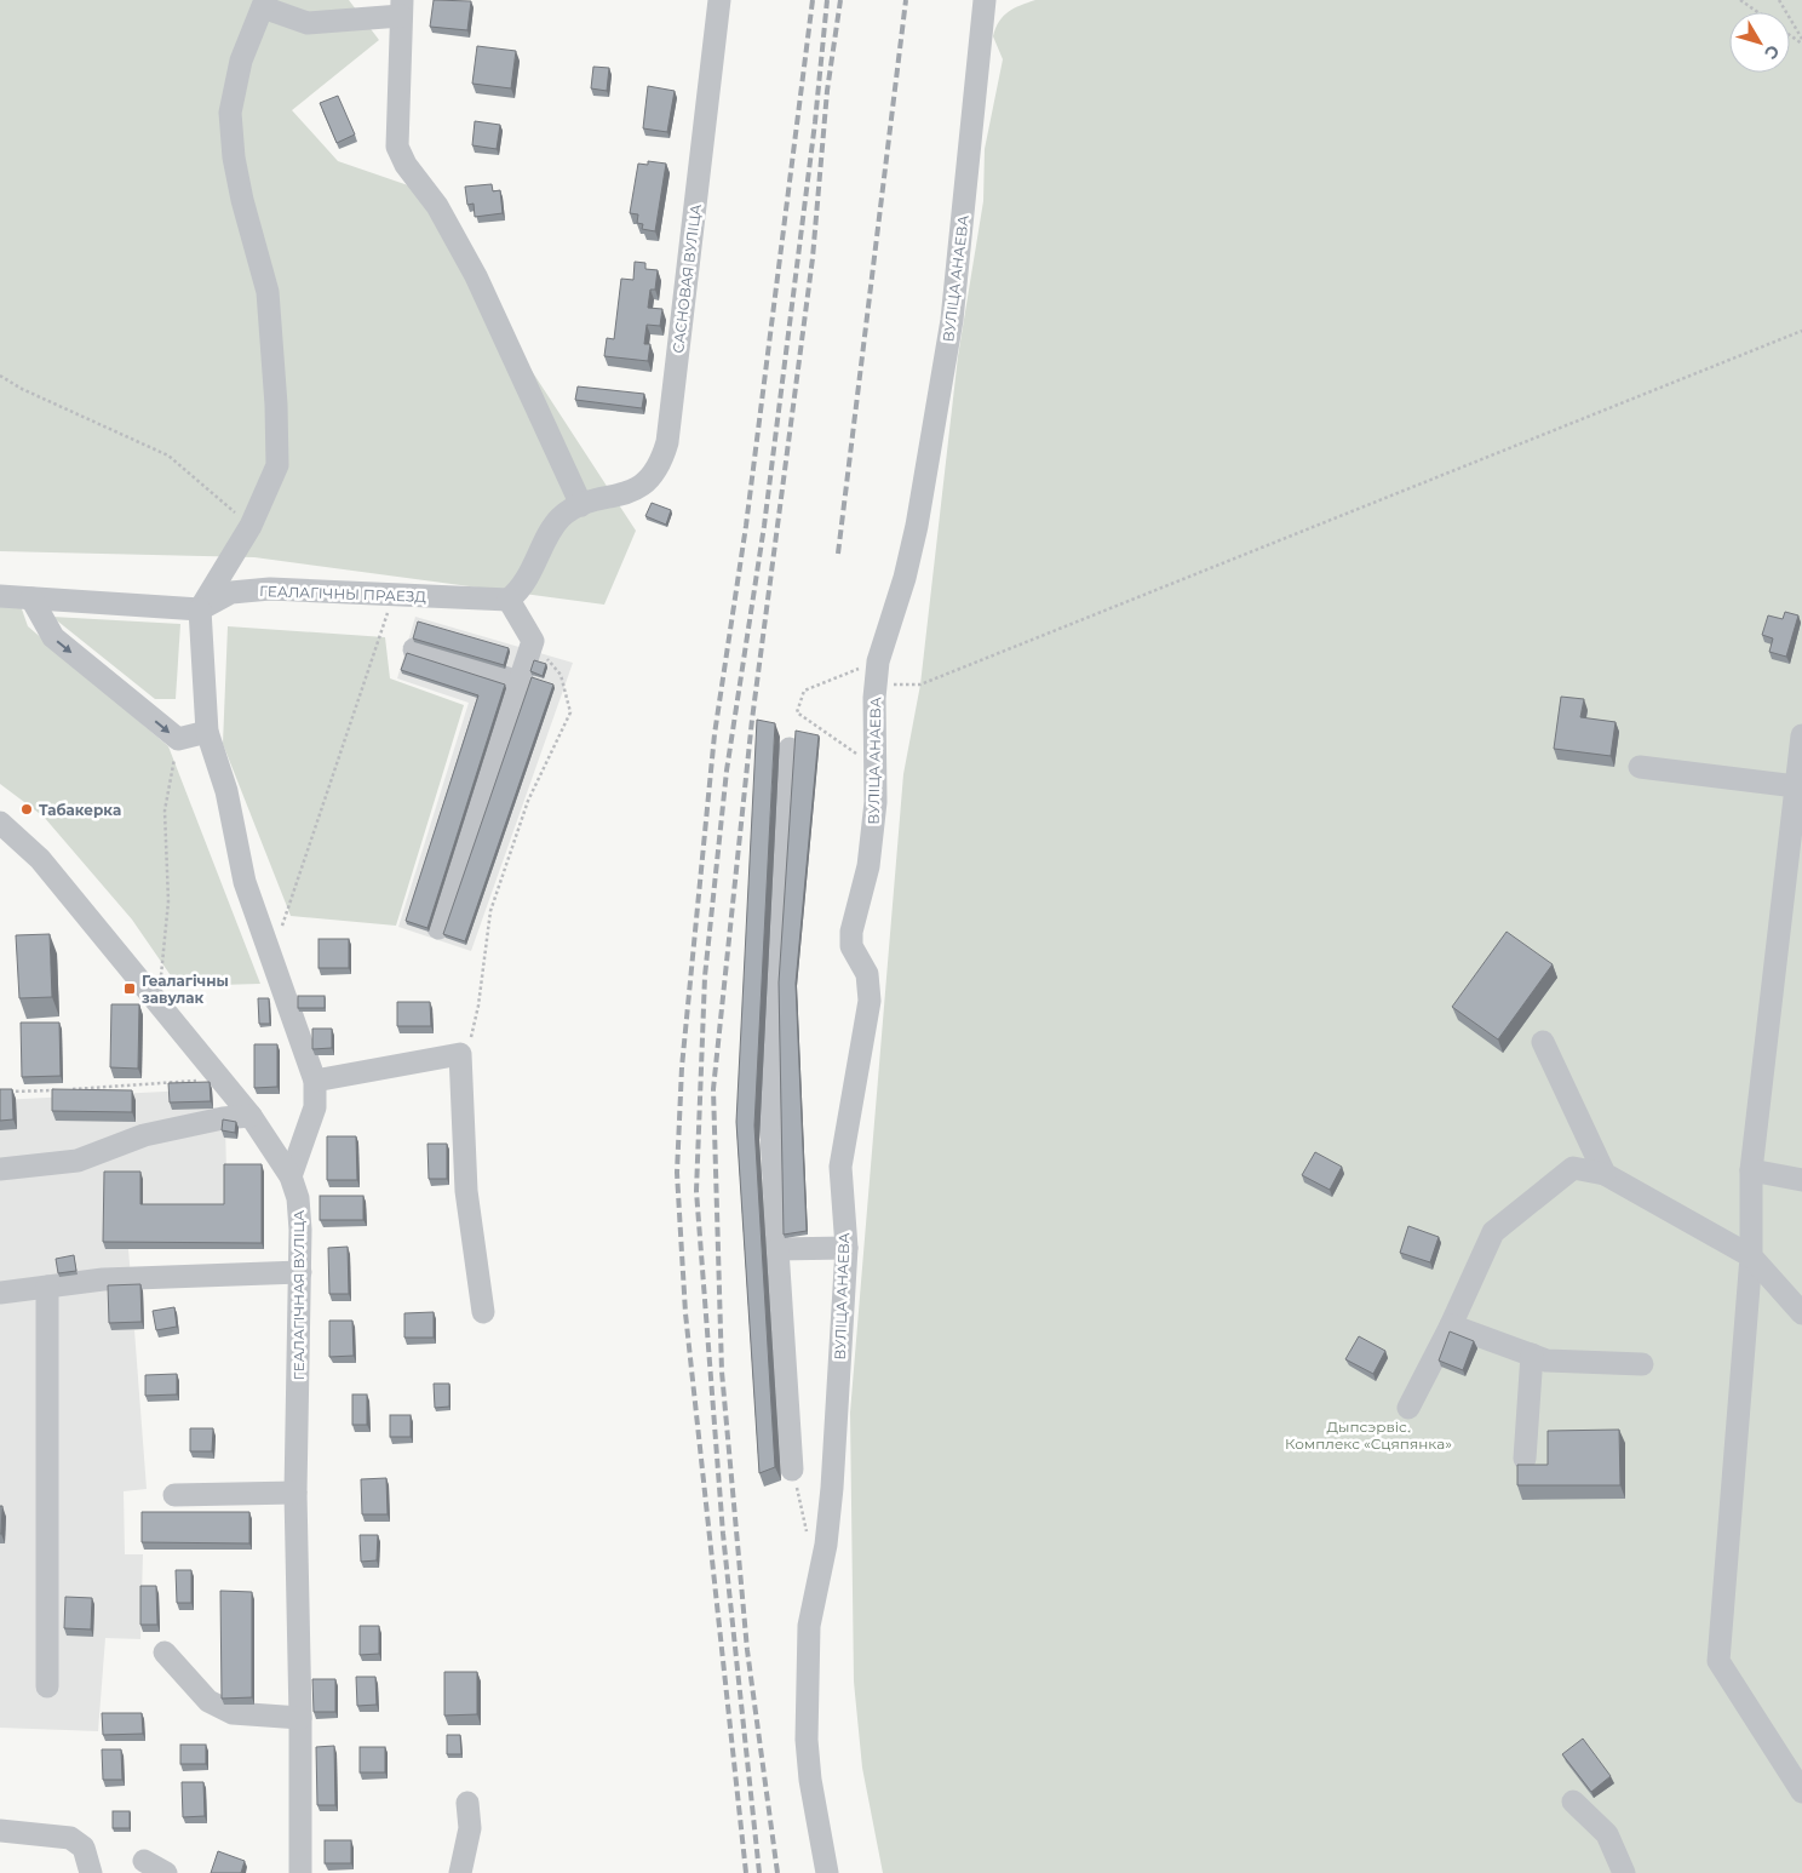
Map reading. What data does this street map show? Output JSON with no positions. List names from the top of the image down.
{
  "streets": {
    "street": [
      "САСНОВАЯ ВУЛІЦА",
      "ВУЛІЦА АНАЕВА",
      "ГЕАЛАГІЧНЫ ПРАЕЗД",
      "ГЕАЛАГІЧНАЯ ВУЛІЦА"
    ]
  },
  "crossings": [
    ["САСНОВАЯ ВУЛІЦА", "ГЕАЛАГІЧНЫ ПРАЕЗД"]
  ],
  "parks": ["Дыпсэрвіс. Комплекс «Сцяпянка»"],
  "places": {
    "other": ["Табакерка"],
    "transit": ["Геалагічны завулак"]
  },
  "north": "bottom right"
}
